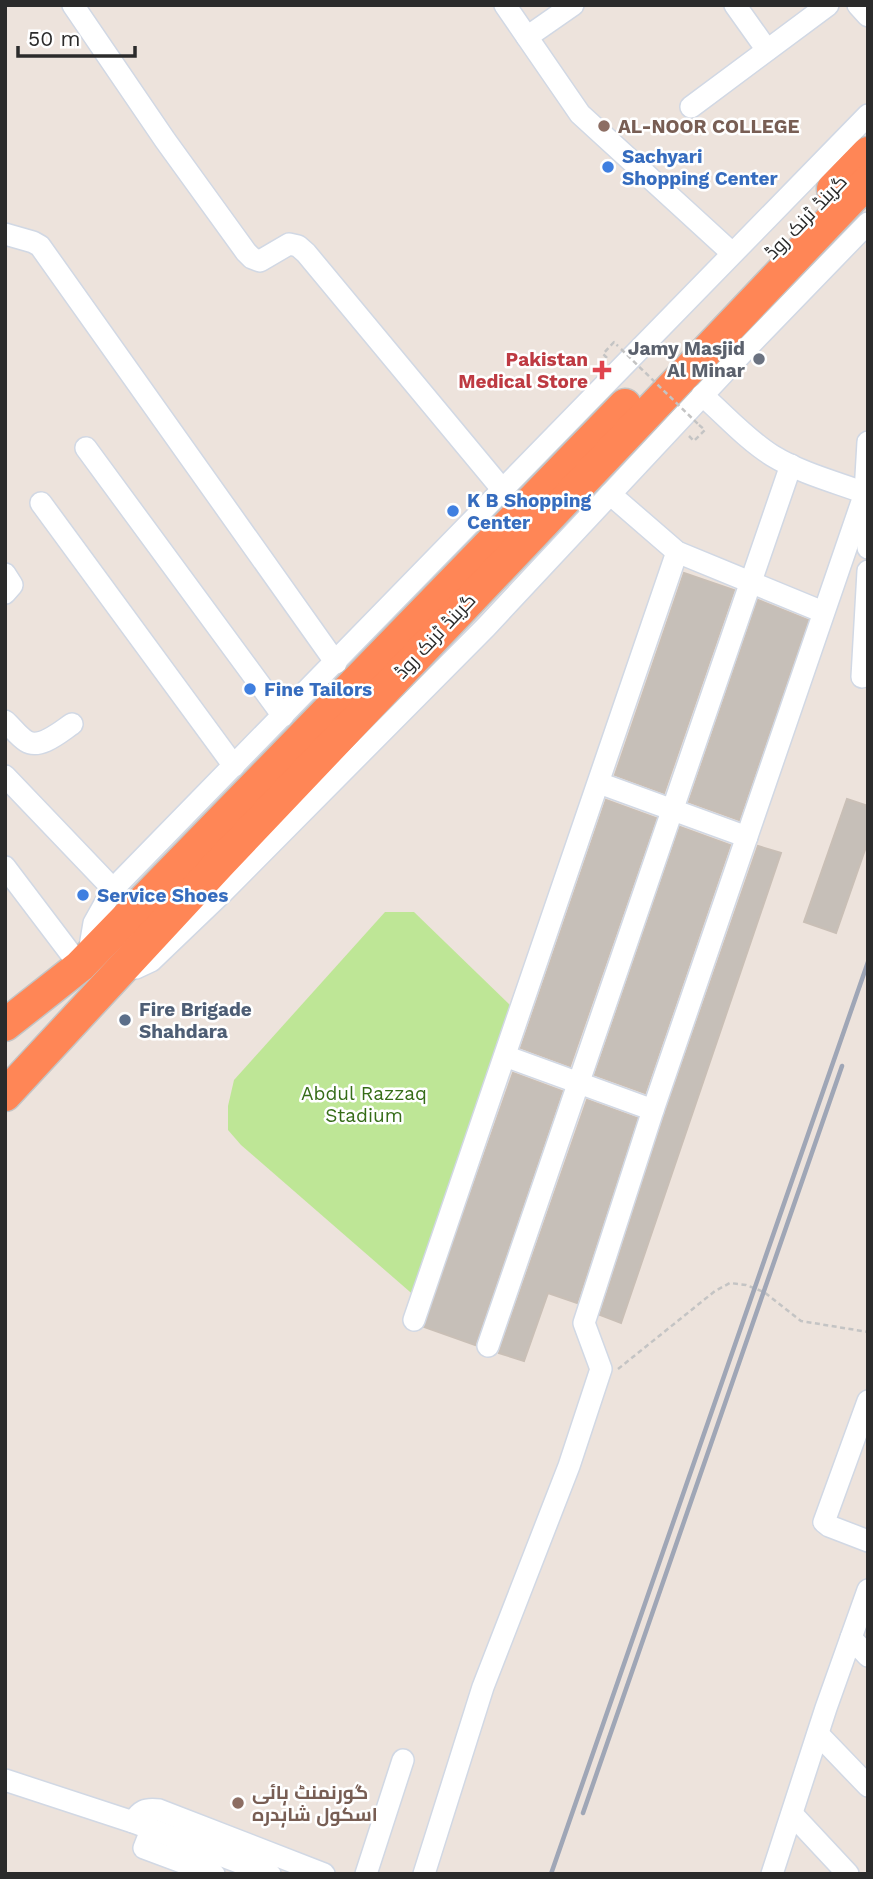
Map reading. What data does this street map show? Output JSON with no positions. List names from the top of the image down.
{
  "streets": {
    "highway": ["گرینڈ ٹرنک روڈ"]
  },
  "parks": ["Abdul Razzaq Stadium"],
  "places": {
    "other": [
      "AL-NOOR COLLEGE",
      "Sachyari Shopping Center",
      "Jamy Masjid Al Minar",
      "K B Shopping Center",
      "Fine Tailors",
      "Service Shoes",
      "Fire Brigade Shahdara",
      "گورنمنٹ ہائی اسکول شاہدرہ"
    ],
    "health": ["Pakistan Medical Store"]
  },
  "scale_bar": "50 m"
}
